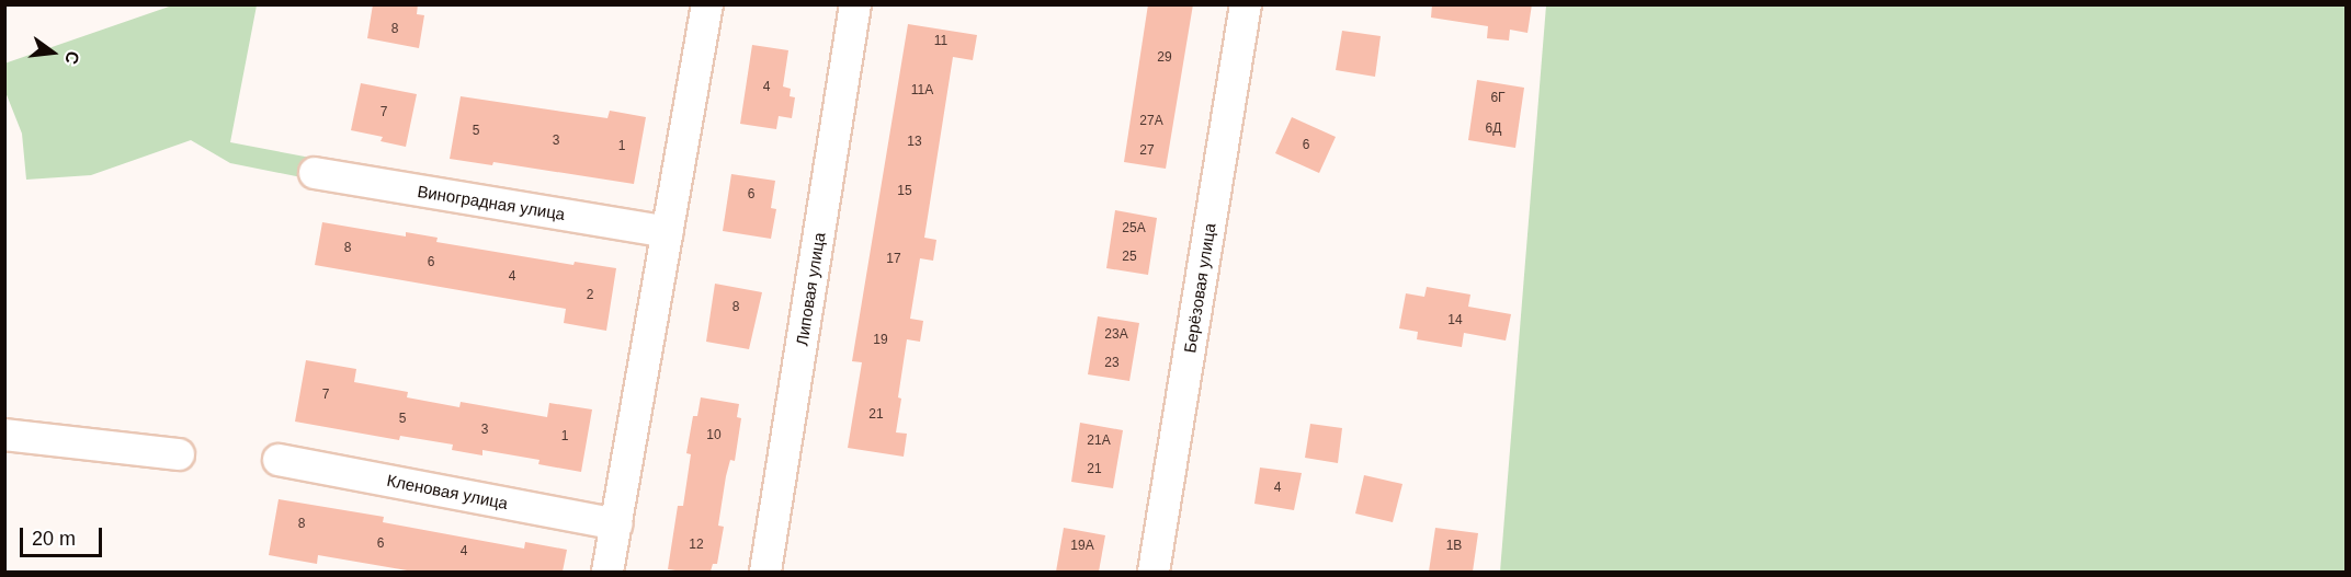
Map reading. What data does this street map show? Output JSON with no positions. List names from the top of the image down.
{
  "streets": {
    "street": [
      "Виноградная улица",
      "Берёзовая улица",
      "Липовая улица",
      "Кленовая улица"
    ]
  },
  "house_numbers": [
    "8",
    "11",
    "29",
    "4",
    "11А",
    "6Г",
    "7",
    "27А",
    "6Д",
    "5",
    "3",
    "13",
    "6",
    "1",
    "27",
    "15",
    "6",
    "25А",
    "8",
    "25",
    "17",
    "6",
    "4",
    "2",
    "8",
    "14",
    "23А",
    "19",
    "23",
    "7",
    "21",
    "5",
    "3",
    "10",
    "1",
    "21А",
    "21",
    "4",
    "8",
    "6",
    "12",
    "19А",
    "1В",
    "4"
  ],
  "scale_bar": "20 m",
  "north": "right"
}
